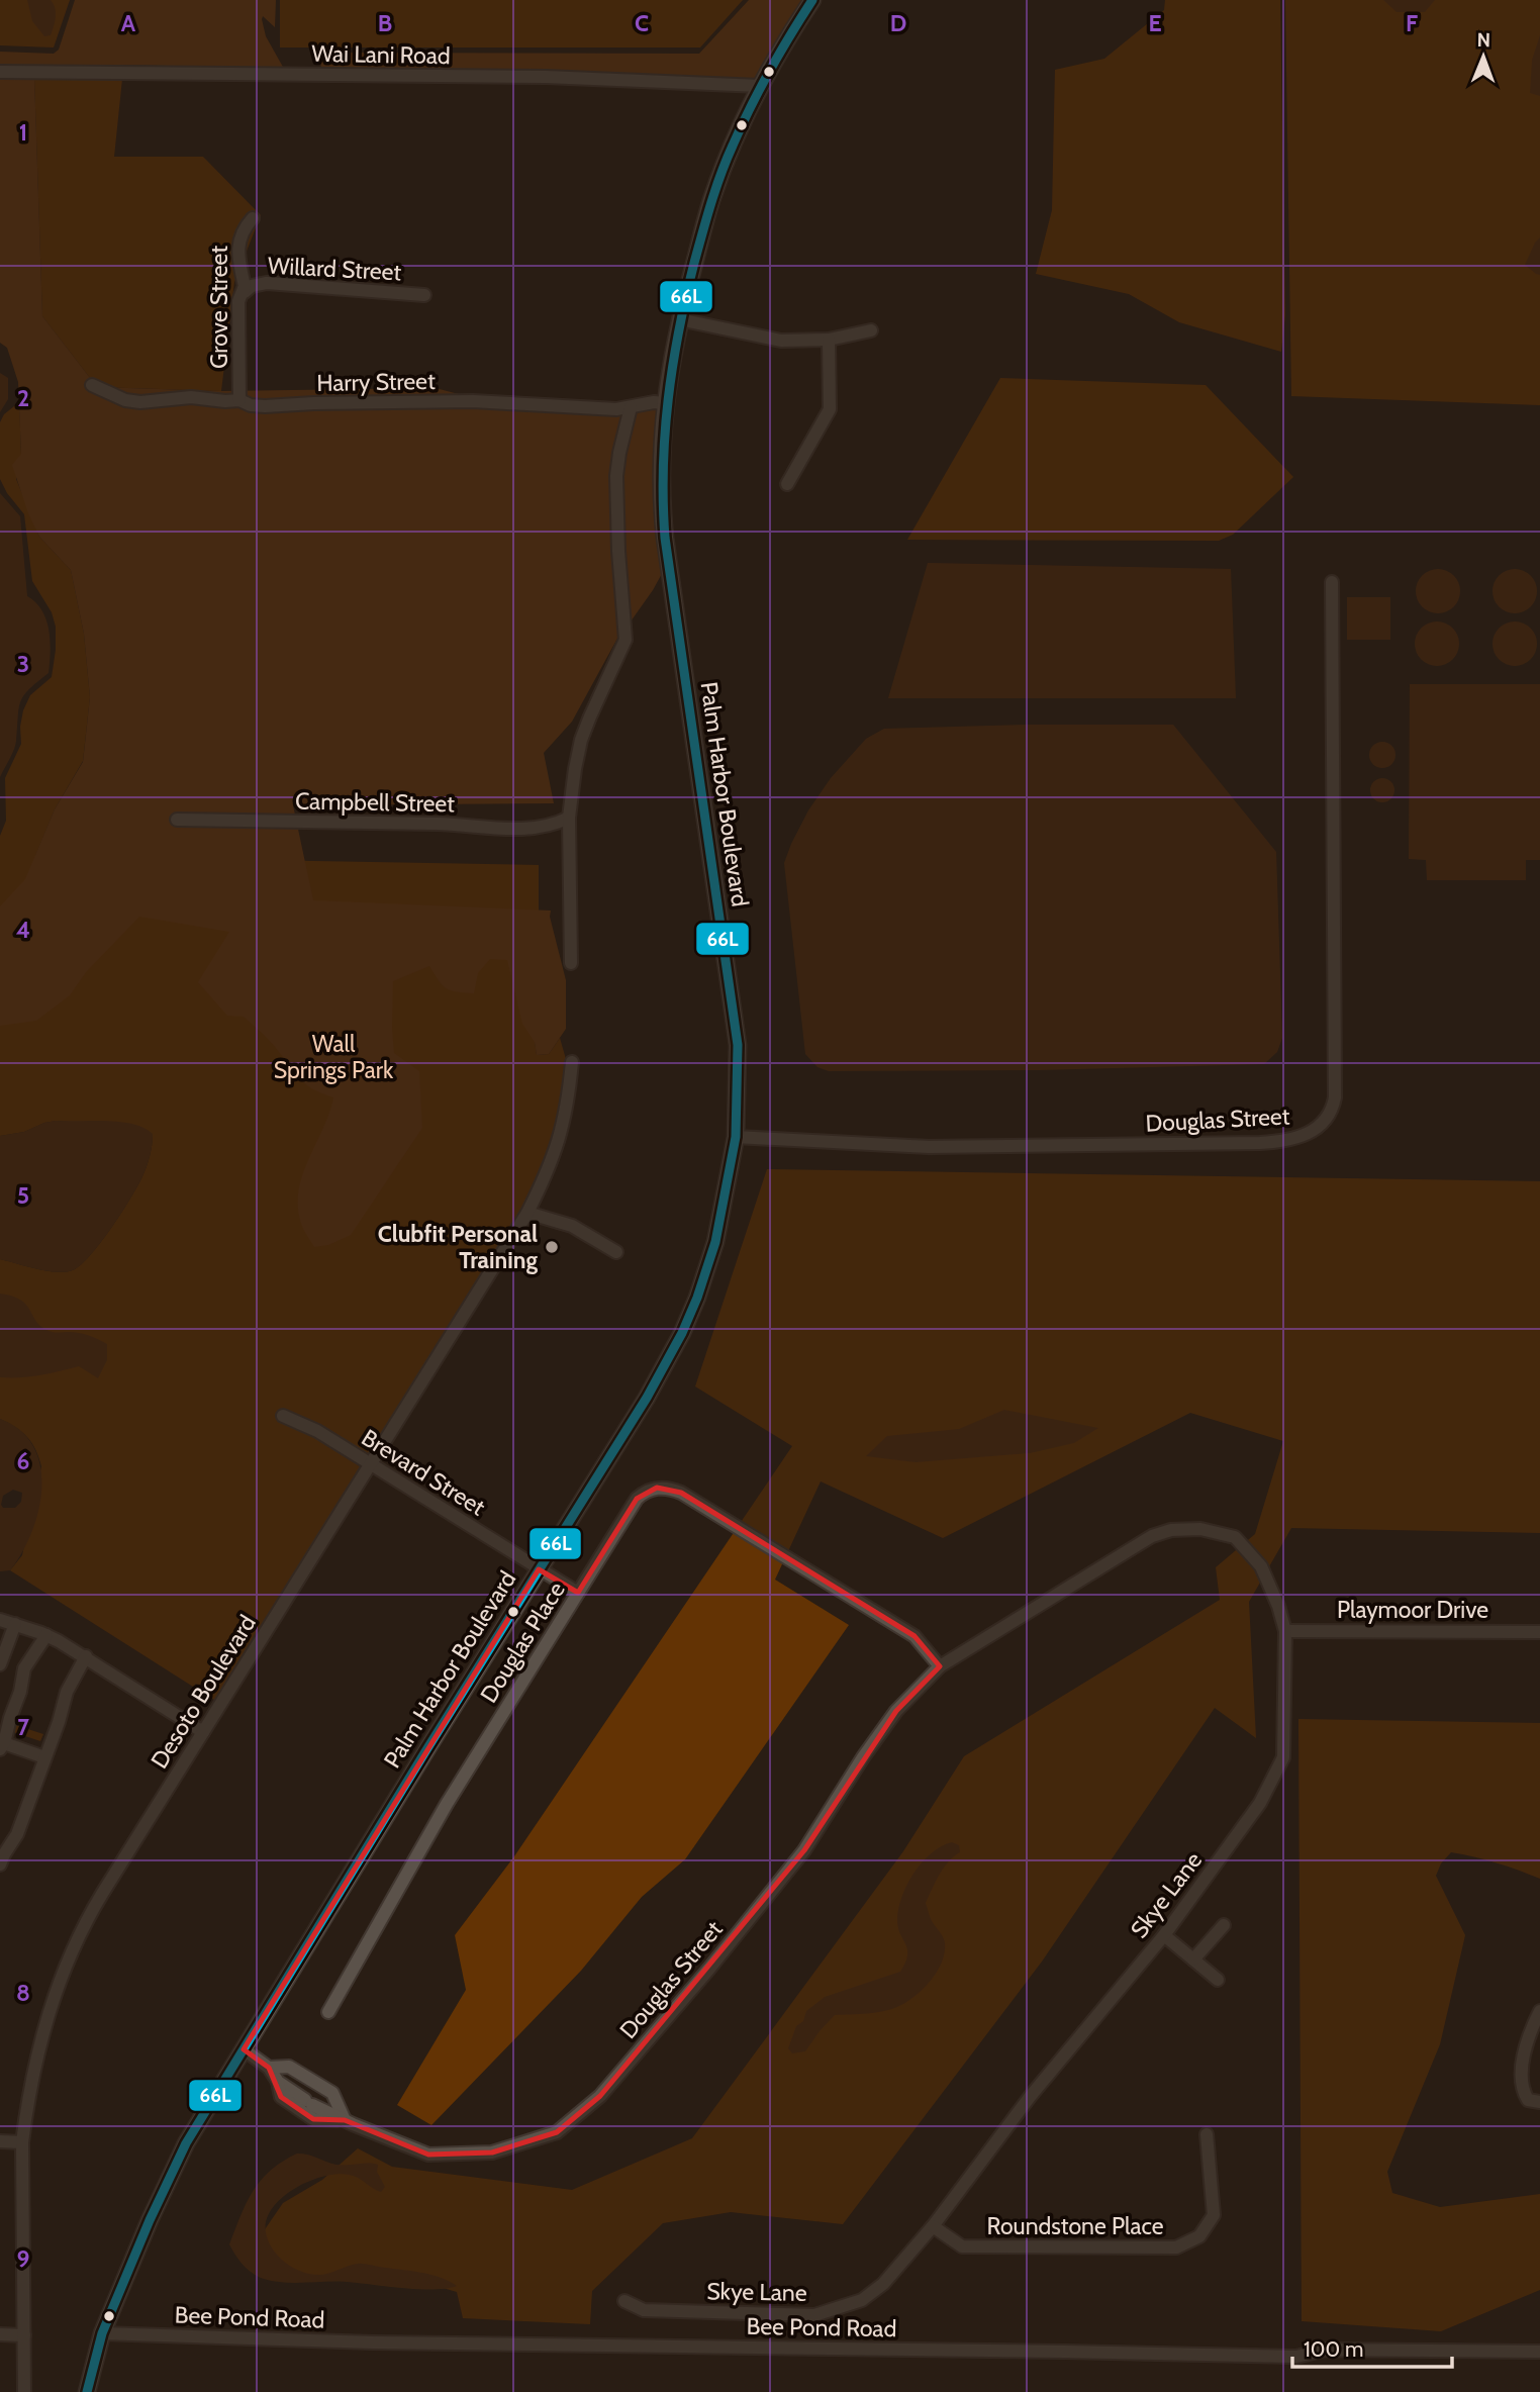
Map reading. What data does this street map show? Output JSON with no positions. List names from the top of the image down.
{
  "streets": {
    "main road": ["Palm Harbor Boulevard"],
    "street": [
      "Wai Lani Road",
      "Willard Street",
      "Grove Street",
      "Harry Street",
      "Campbell Street",
      "Douglas Street",
      "Brevard Street",
      "Playmoor Drive",
      "Douglas Place",
      "Desoto Boulevard",
      "Skye Lane",
      "Roundstone Place",
      "Bee Pond Road"
    ]
  },
  "crossings": [
    ["Wai Lani Road", "Palm Harbor Boulevard"],
    ["Willard Street", "Grove Street"],
    ["Grove Street", "Harry Street"],
    ["Harry Street", "Palm Harbor Boulevard"],
    ["Palm Harbor Boulevard", "Douglas Street"],
    ["Palm Harbor Boulevard", "Brevard Street"],
    ["Palm Harbor Boulevard", "Bee Pond Road"],
    ["Douglas Street", "Douglas Place"],
    ["Douglas Street", "Skye Lane"],
    ["Brevard Street", "Douglas Place"],
    ["Brevard Street", "Desoto Boulevard"],
    ["Playmoor Drive", "Skye Lane"],
    ["Douglas Place", "Skye Lane"],
    ["Skye Lane", "Roundstone Place"]
  ],
  "parks": ["Wall Springs Park"],
  "places": ["Clubfit Personal Training"],
  "lines": ["transit line 66L"],
  "scale_bar": "100 m",
  "north": "top",
  "grid": {
    "columns": [
      "A",
      "B",
      "C",
      "D",
      "E",
      "F"
    ],
    "rows": [
      "1",
      "2",
      "3",
      "4",
      "5",
      "6",
      "7",
      "8",
      "9"
    ]
  }
}
